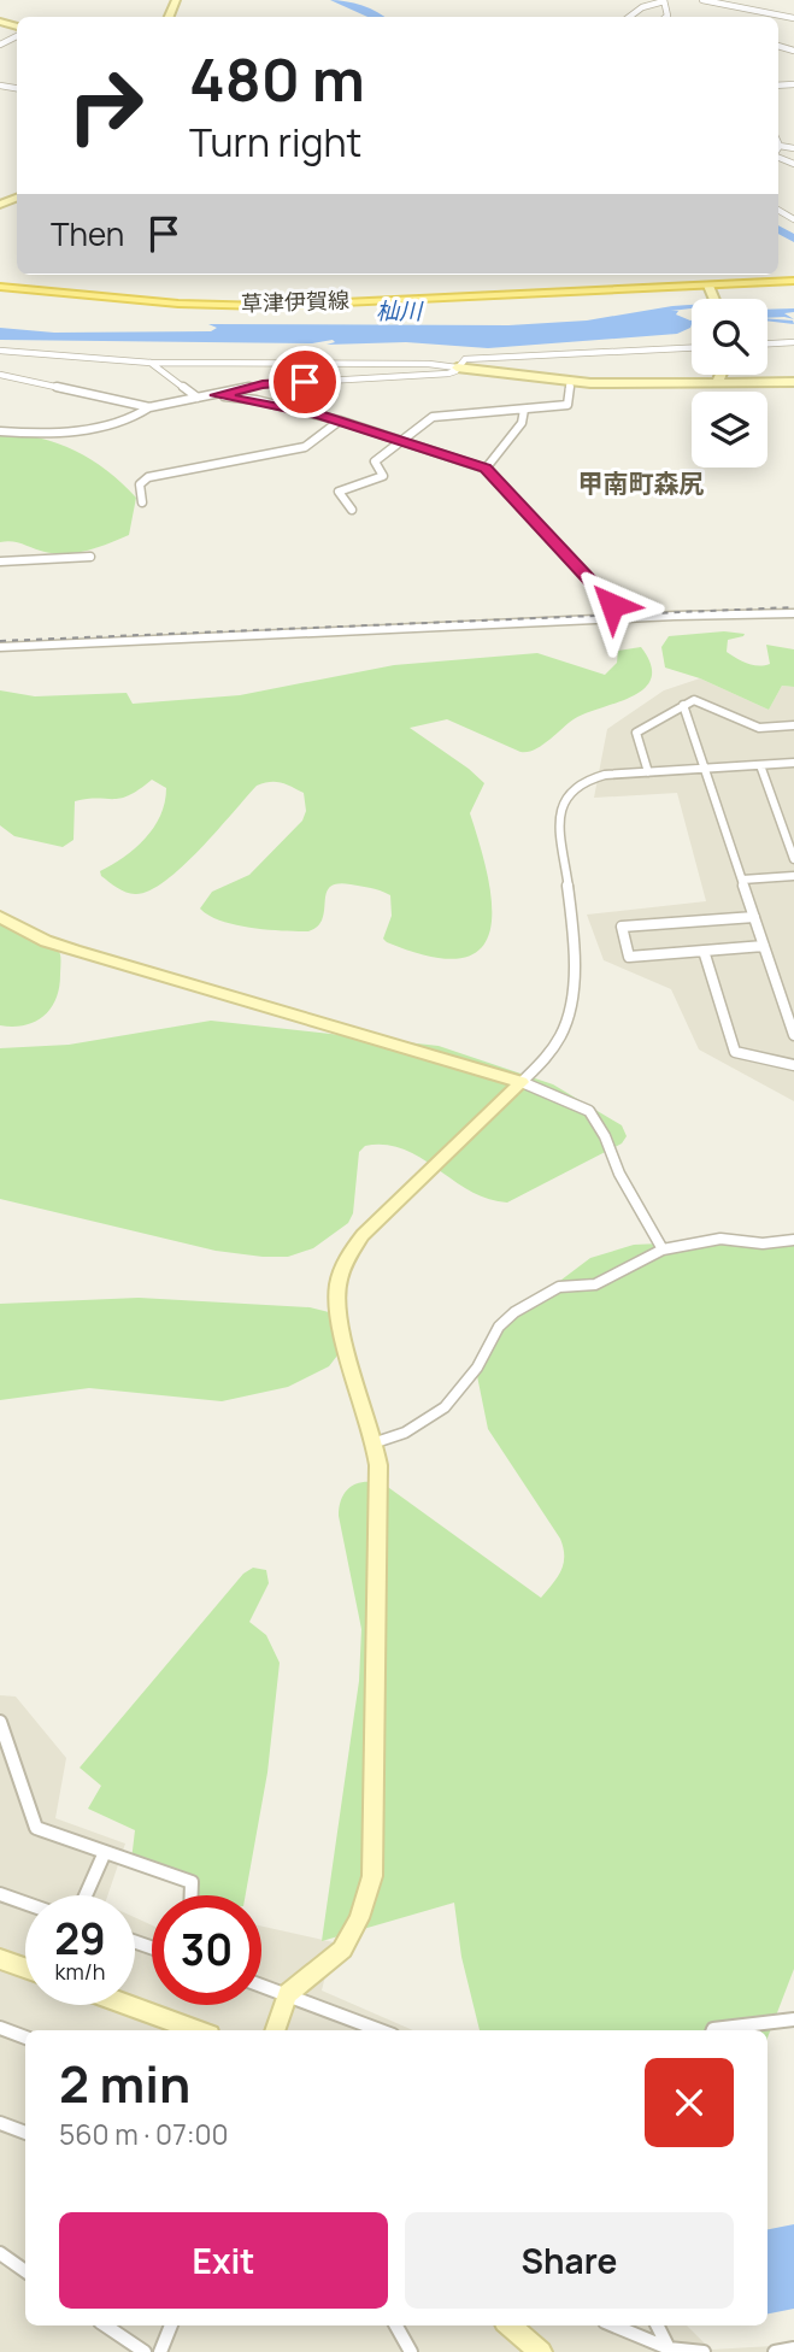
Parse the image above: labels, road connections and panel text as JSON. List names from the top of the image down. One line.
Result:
{"streets":{"main road":["草津伊賀線"]},"districts":["甲南町森尻"],"water":["杣川"],"page":{"turn":["480 m","Turn right"],"then":"Then","speed":"29 km/h","limit":"30","heading":["2 min","560 m · 07:00"],"buttons":["Exit","Share"]}}
